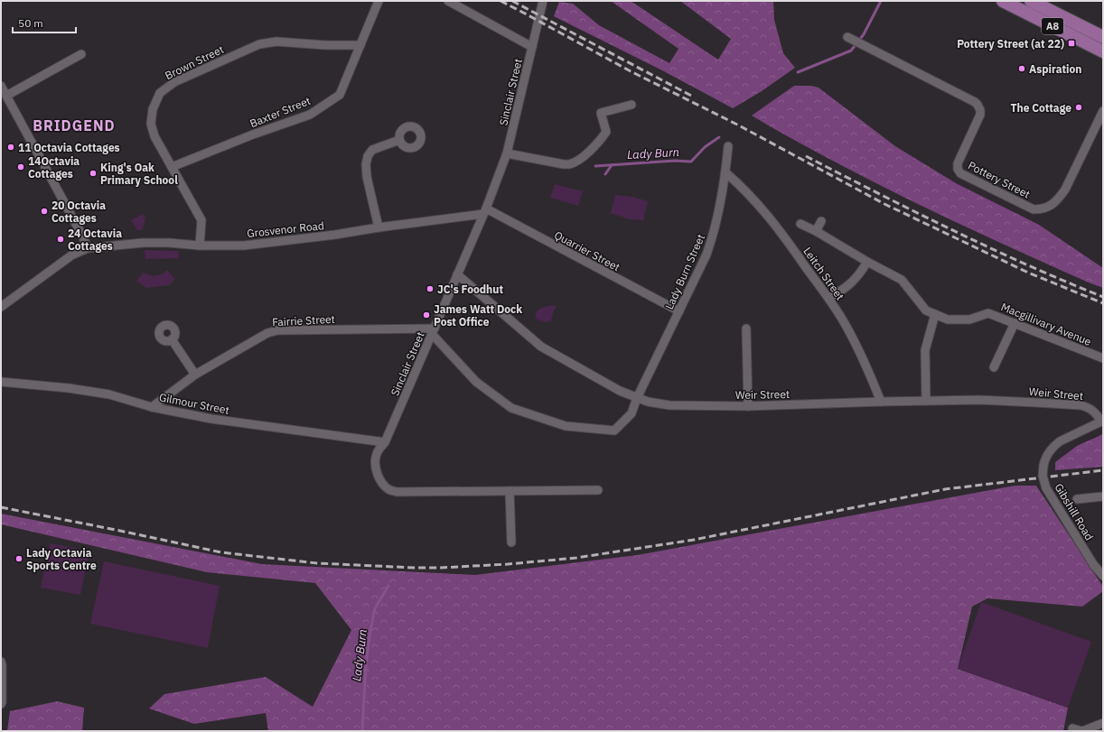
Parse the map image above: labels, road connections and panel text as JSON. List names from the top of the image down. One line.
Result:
{"streets":{"highway":["A8"],"street":["Brown Street","Sinclair Street","Baxter Street","Pottery Street","Grosvenor Road","Quarrier Street","Lady Burn Street","Leitch Street","Fairrie Street","Macgillivary Avenue","Weir Street","Gilmour Street","Gibshill Road"]},"crossings":[["Brown Street","Baxter Street"],["Brown Street","Grosvenor Road"],["Sinclair Street","Grosvenor Road"],["Sinclair Street","Quarrier Street"],["Sinclair Street","Lady Burn Street"],["Sinclair Street","Fairrie Street"],["Sinclair Street","Weir Street"],["Sinclair Street","Gilmour Street"],["Grosvenor Road","Quarrier Street"],["Quarrier Street","Lady Burn Street"],["Lady Burn Street","Leitch Street"],["Lady Burn Street","Fairrie Street"],["Lady Burn Street","Weir Street"],["Leitch Street","Weir Street"],["Fairrie Street","Gilmour Street"],["Weir Street","Gibshill Road"]],"districts":["BRIDGEND"],"water":["Lady Burn"],"places":{"transit":["Pottery Street (at 22)"],"other":["Aspiration","The Cottage","11 Octavia Cottages","14Octavia Cottages","King's Oak Primary School","20 Octavia Cottages","24 Octavia Cottages","JC's Foodhut","James Watt Dock Post Office","Lady Octavia Sports Centre"]},"scale_bar":"50 m"}
